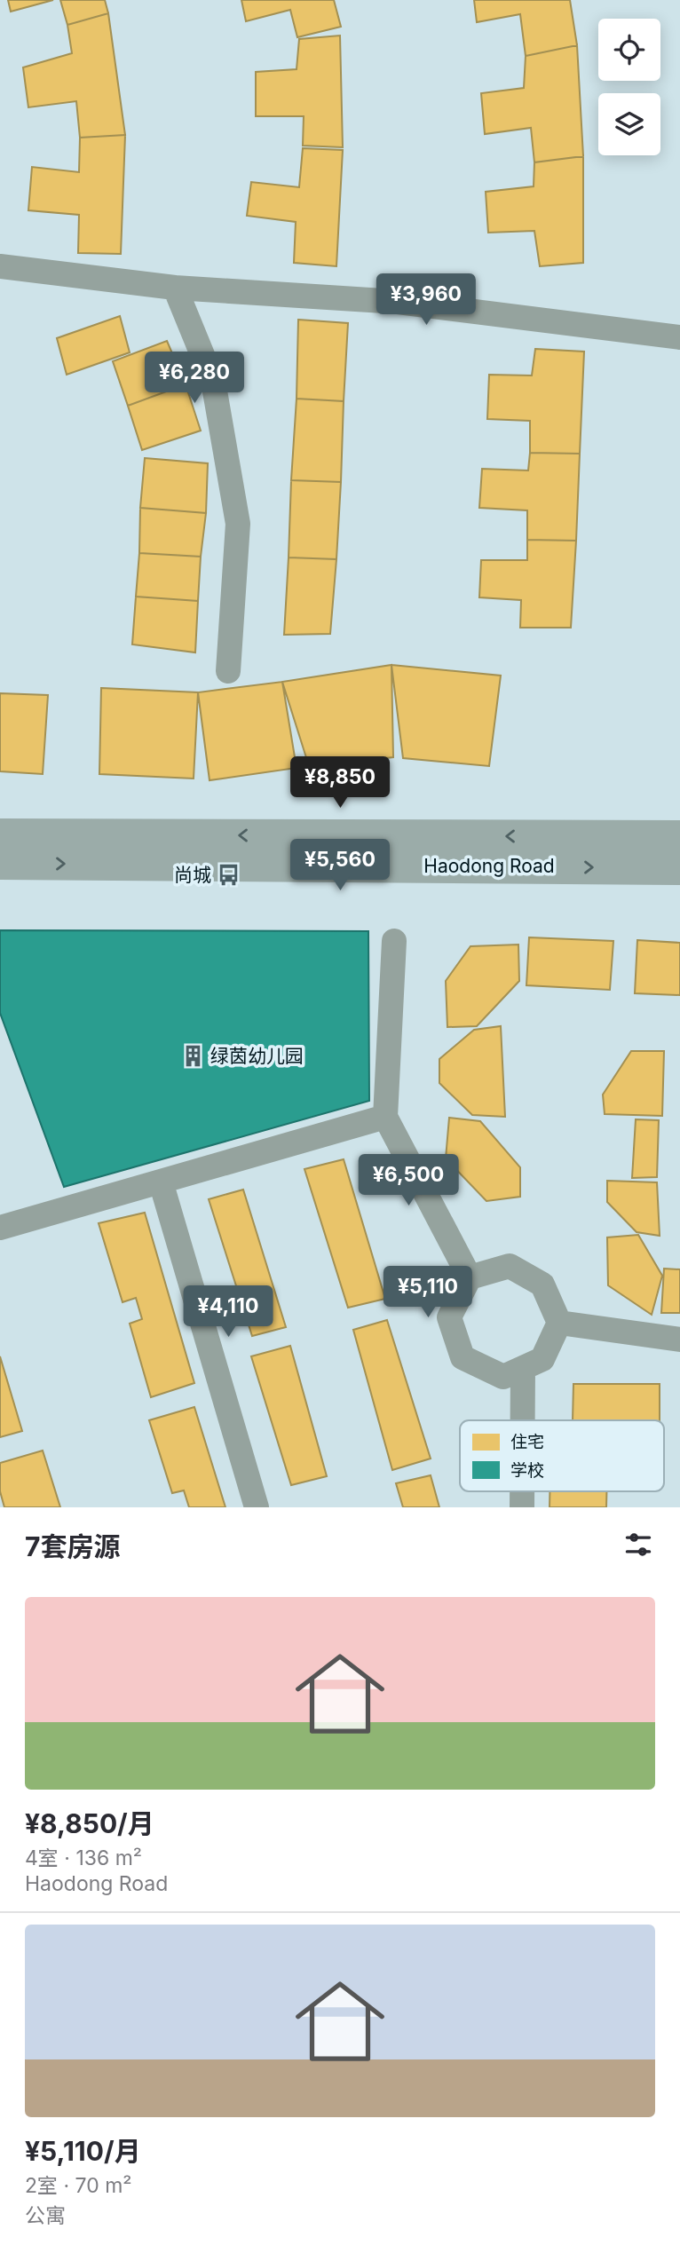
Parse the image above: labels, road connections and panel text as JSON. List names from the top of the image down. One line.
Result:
{"streets":{"main road":["Haodong Road"]},"places":{"bus stop":["尚城"],"building":["绿茵幼儿园"]},"legend":["住宅","学校"],"page":{"price":["¥3,960","¥6,280","¥8,850","¥5,560","¥6,500","¥5,110","¥4,110"],"heading":"7套房源","list":[{"name":"¥8,850/月","note":"4室 · 136 m² · Haodong Road"},{"name":"¥5,110/月","note":"2室 · 70 m² · 公寓"}]}}
